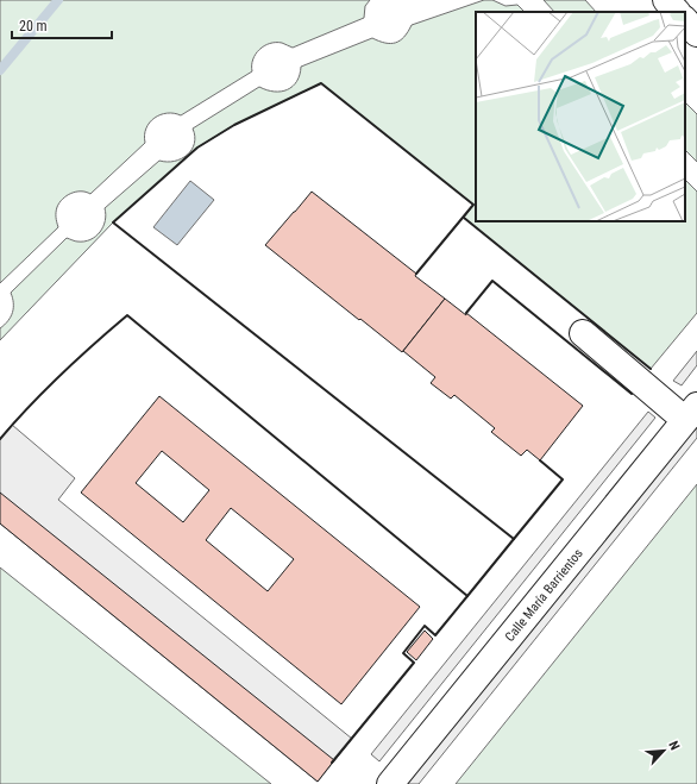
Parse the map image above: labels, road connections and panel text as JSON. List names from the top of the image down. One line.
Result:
{"streets":{"street":["Calle María Barrientos"]},"scale_bar":"20 m","north":"top right"}
